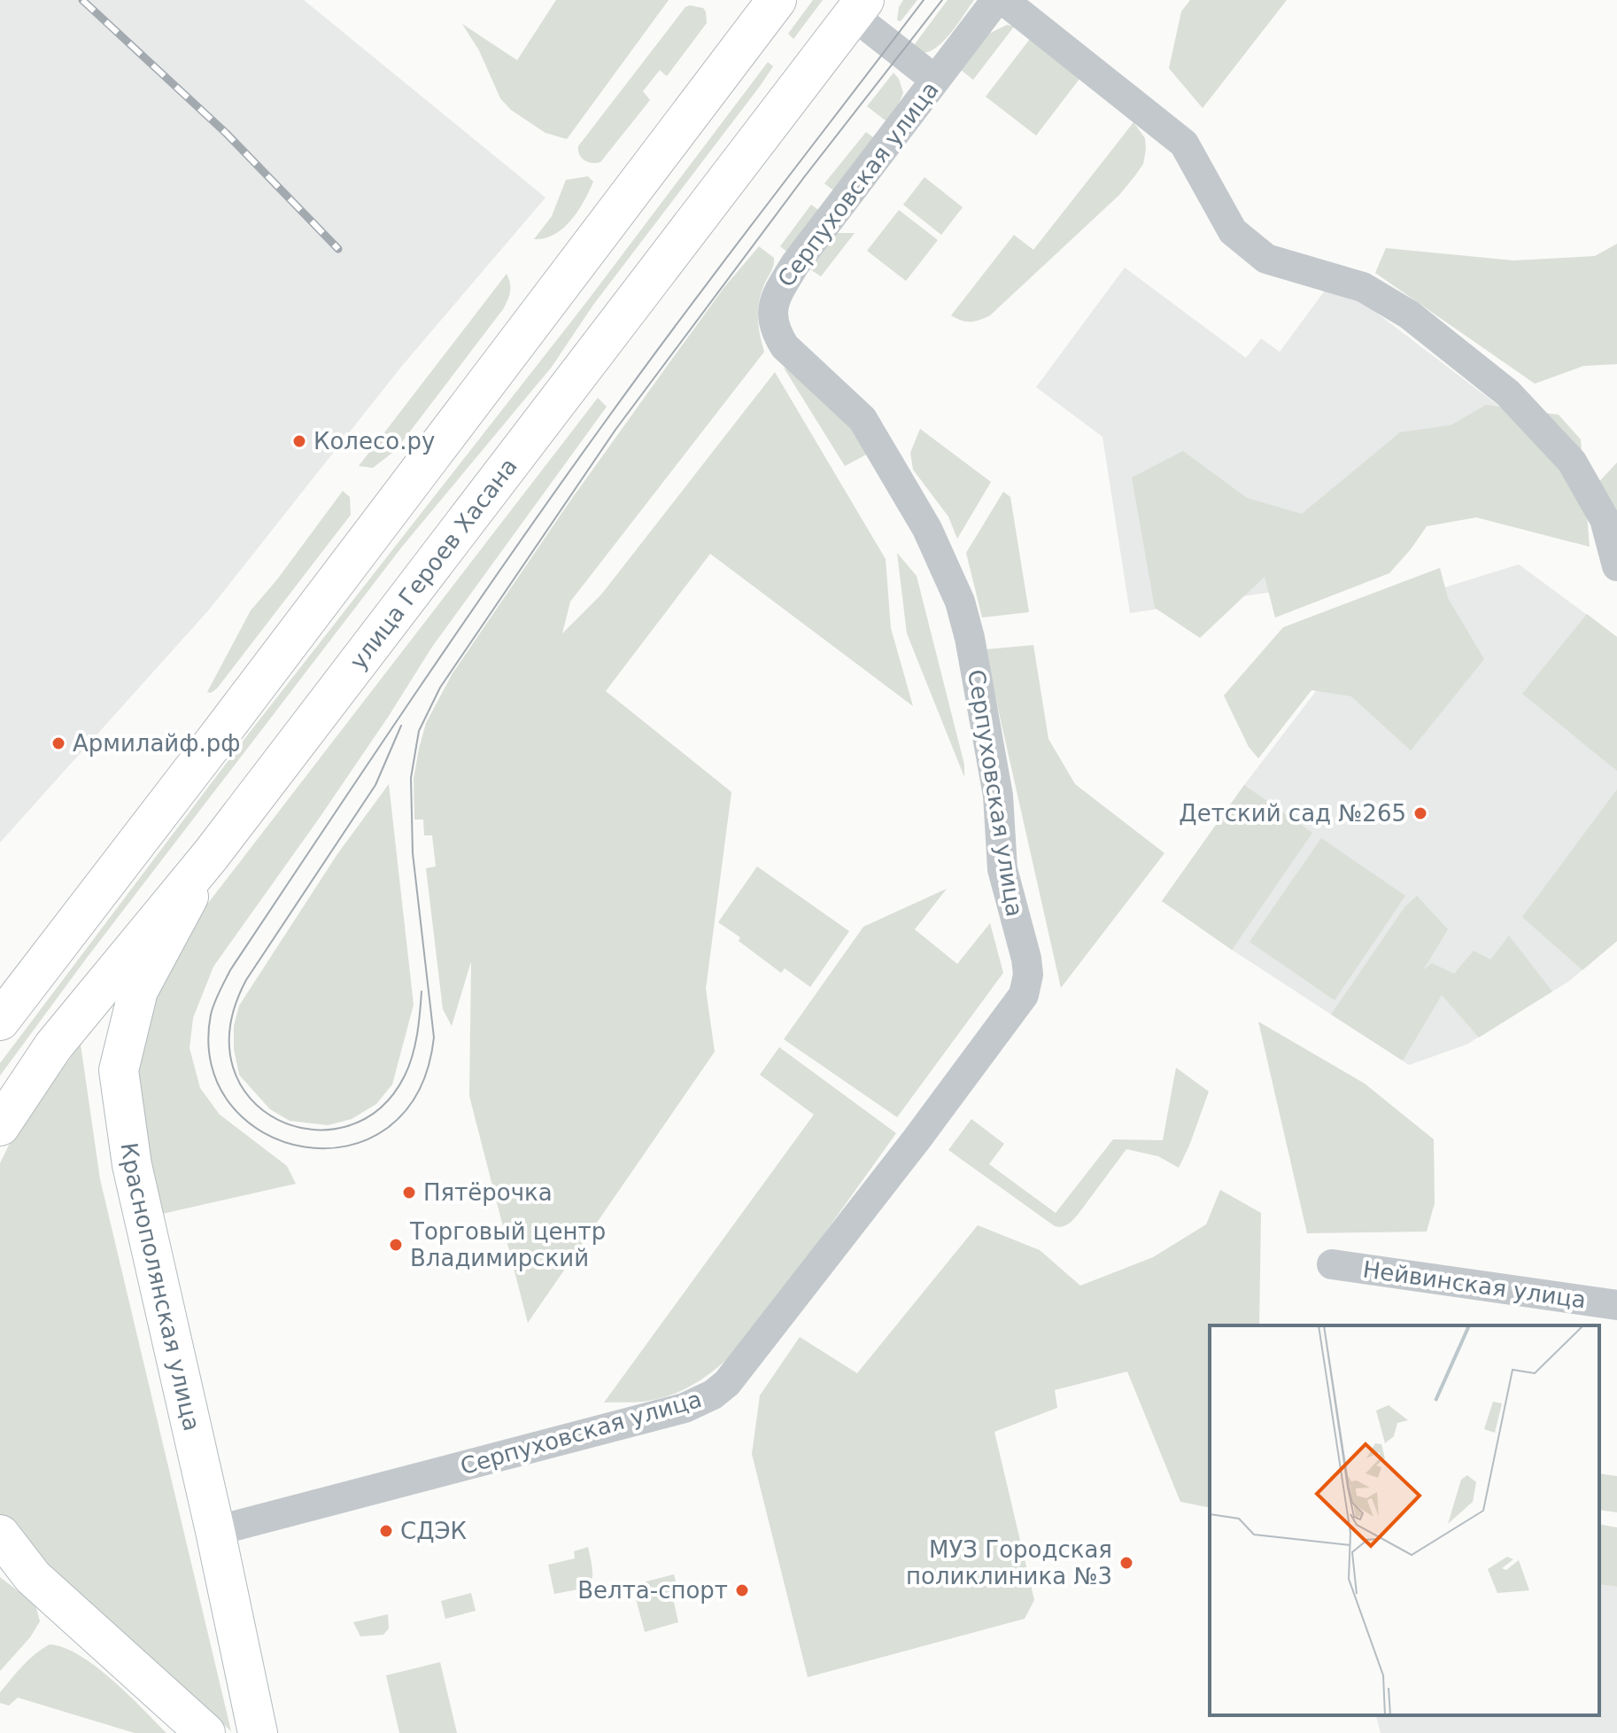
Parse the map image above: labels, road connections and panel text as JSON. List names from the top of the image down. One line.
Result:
{"streets":{"main road":["улица Героев Хасана","Краснополянская улица"],"street":["Серпуховская улица","Нейвинская улица"]},"crossings":[["Серпуховская улица","Краснополянская улица"],["улица Героев Хасана","Краснополянская улица"]],"places":["Колесо.ру","Армилайф.рф","Детский сад №265","Пятёрочка","Торговый центр Владимирский","СДЭК","МУЗ Городская поликлиника №3","Велта-спорт"]}
